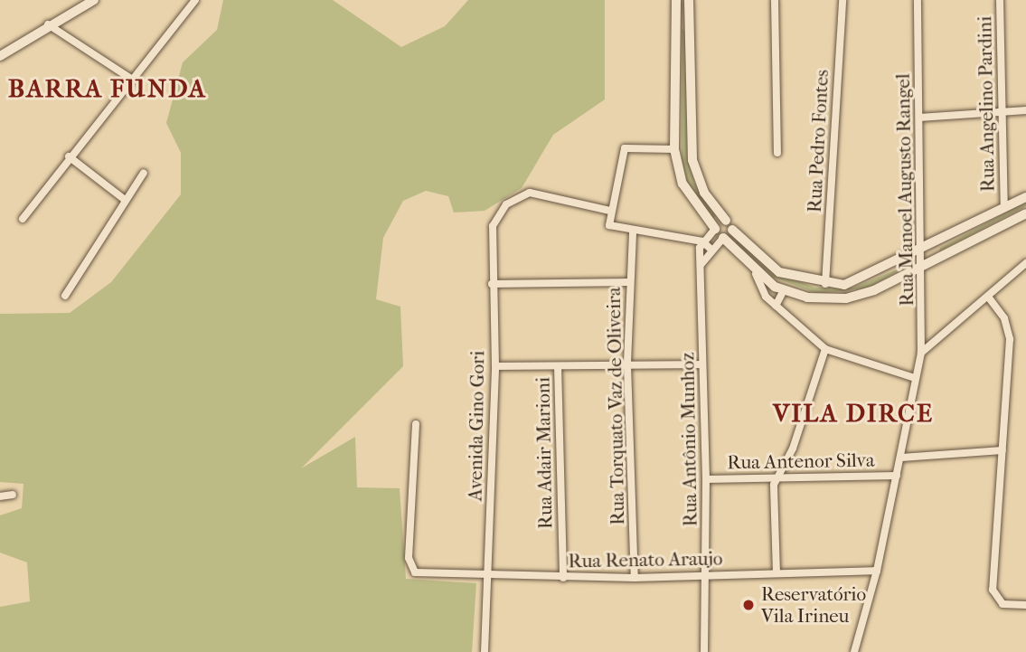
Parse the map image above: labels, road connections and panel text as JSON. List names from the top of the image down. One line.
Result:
{"streets":{"street":["Rua Angelino Pardini","Rua Pedro Fontes","Rua Manoel Augusto Rangel","Rua Torquato Vaz de Oliveira","Avenida Gino Gori","Rua Antônio Munhoz","Rua Adair Marioni","Rua Antenor Silva","Rua Renato Araujo"]},"crossings":[["Rua Manoel Augusto Rangel","Rua Antenor Silva"],["Rua Manoel Augusto Rangel","Rua Renato Araujo"],["Rua Torquato Vaz de Oliveira","Rua Renato Araujo"],["Avenida Gino Gori","Rua Renato Araujo"],["Rua Antônio Munhoz","Rua Antenor Silva"],["Rua Antônio Munhoz","Rua Renato Araujo"],["Rua Adair Marioni","Rua Renato Araujo"]],"districts":["BARRA FUNDA","VILA DIRCE"],"places":["Reservatório Vila Irineu"]}
